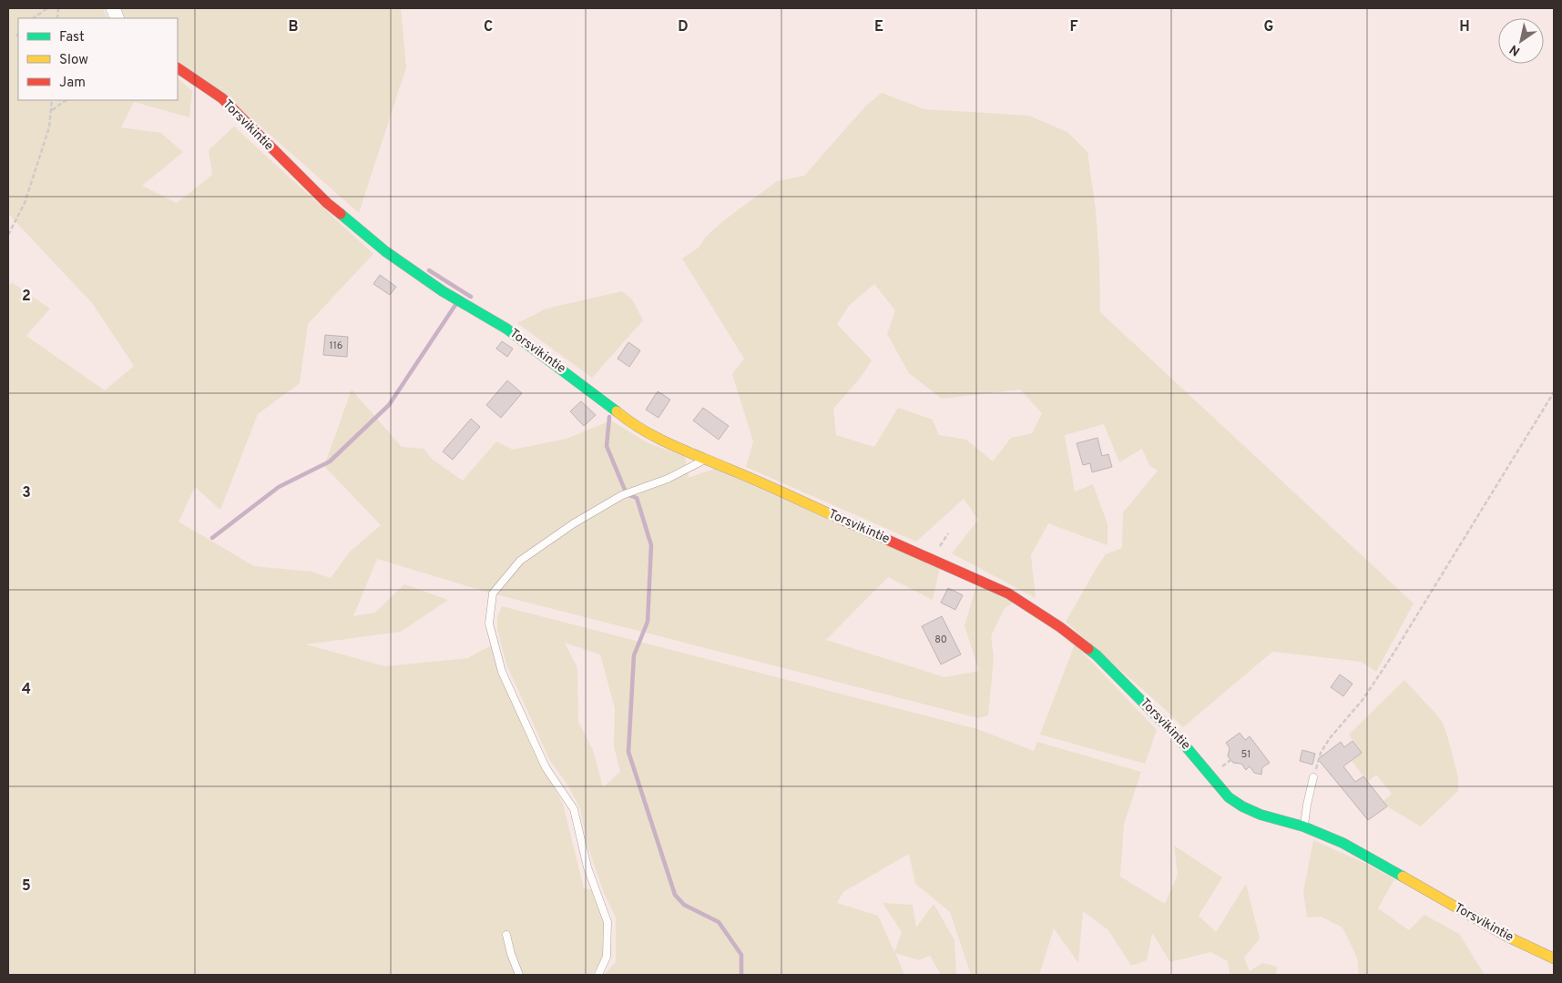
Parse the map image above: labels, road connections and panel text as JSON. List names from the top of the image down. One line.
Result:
{"streets":{"street":["Torsvikintie"]},"house_numbers":["116","80","51"],"legend":["Fast","Slow","Jam"],"north":"bottom left","grid":{"columns":["B","C","D","E","F","G","H"],"rows":["2","3","4","5"]}}
